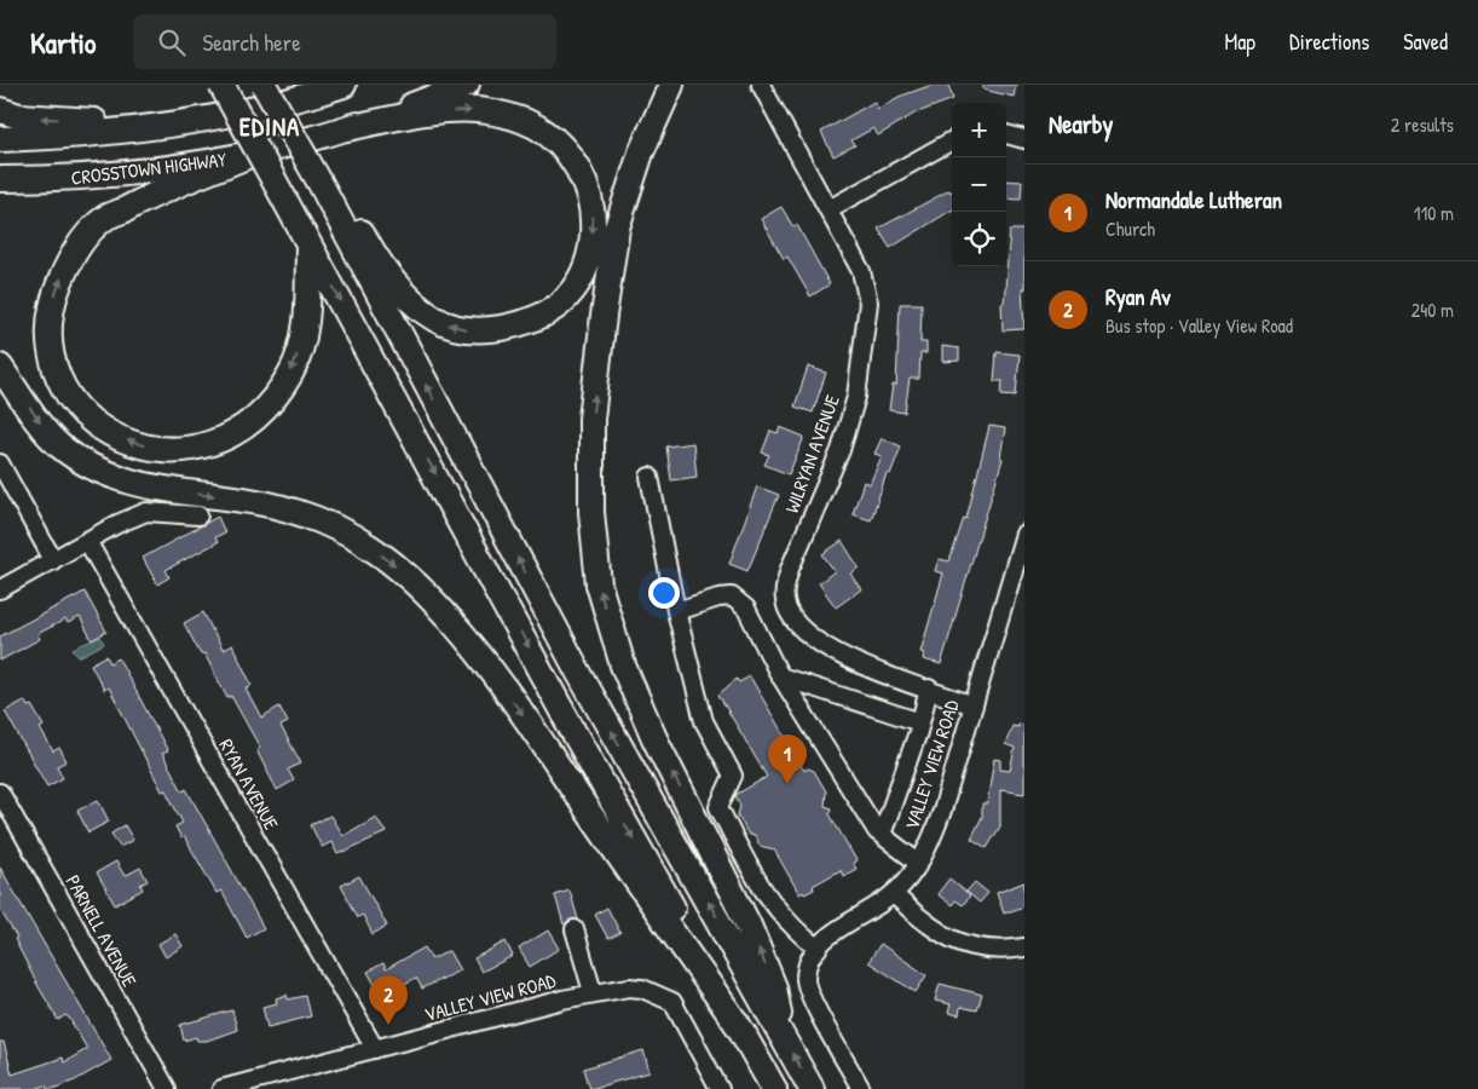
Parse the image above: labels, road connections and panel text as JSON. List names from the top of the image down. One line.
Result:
{"streets":{"highway":["CROSSTOWN HIGHWAY"],"street":["WILRYAN AVENUE","VALLEY VIEW ROAD","RYAN AVENUE","PARNELL AVENUE"]},"crossings":[["WILRYAN AVENUE","VALLEY VIEW ROAD"],["VALLEY VIEW ROAD","RYAN AVENUE"]],"districts":["EDINA"],"page":{"header":"Kartio","search":"Search here","nav":["Map","Directions","Saved"],"heading":["Nearby","2 results"],"map_buttons":["+","−"],"list":[{"mark":"1","name":"Normandale Lutheran","note":"Church","value":"110 m"},{"mark":"2","name":"Ryan Av","note":"Bus stop · Valley View Road","value":"240 m"}],"pins":["1","2"]}}
